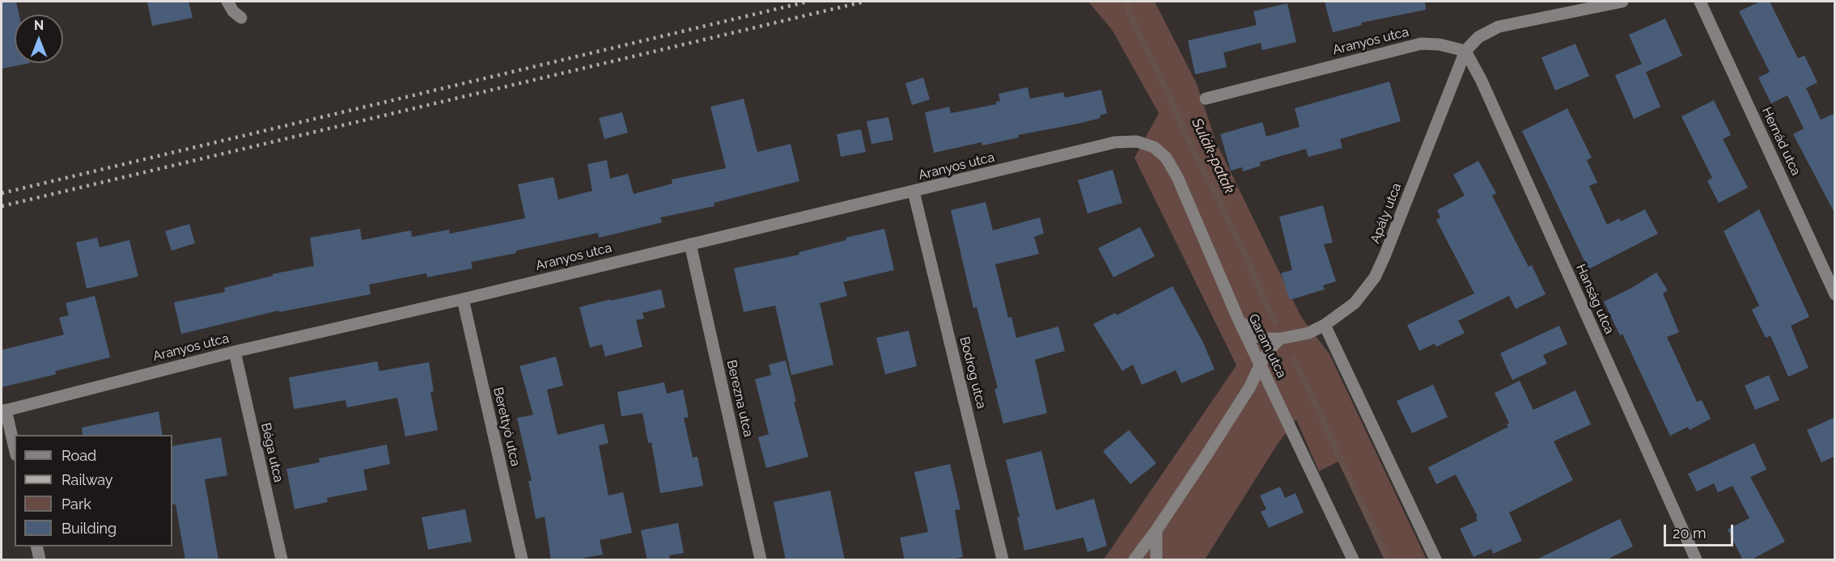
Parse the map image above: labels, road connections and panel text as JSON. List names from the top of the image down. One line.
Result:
{"streets":{"street":["Aranyos utca","Hernád utca","Apály utca","Hanság utca","Garam utca","Bodrog utca","Berezna utca","Berettyó utca","Béga utca"]},"crossings":[["Aranyos utca","Apály utca"],["Aranyos utca","Hanság utca"],["Aranyos utca","Garam utca"],["Aranyos utca","Bodrog utca"],["Aranyos utca","Berezna utca"],["Aranyos utca","Berettyó utca"],["Aranyos utca","Béga utca"],["Apály utca","Hanság utca"],["Apály utca","Garam utca"]],"water":["Sulák-patak"],"legend":["Road","Railway","Park","Building"],"scale_bar":"20 m","north":"top"}
